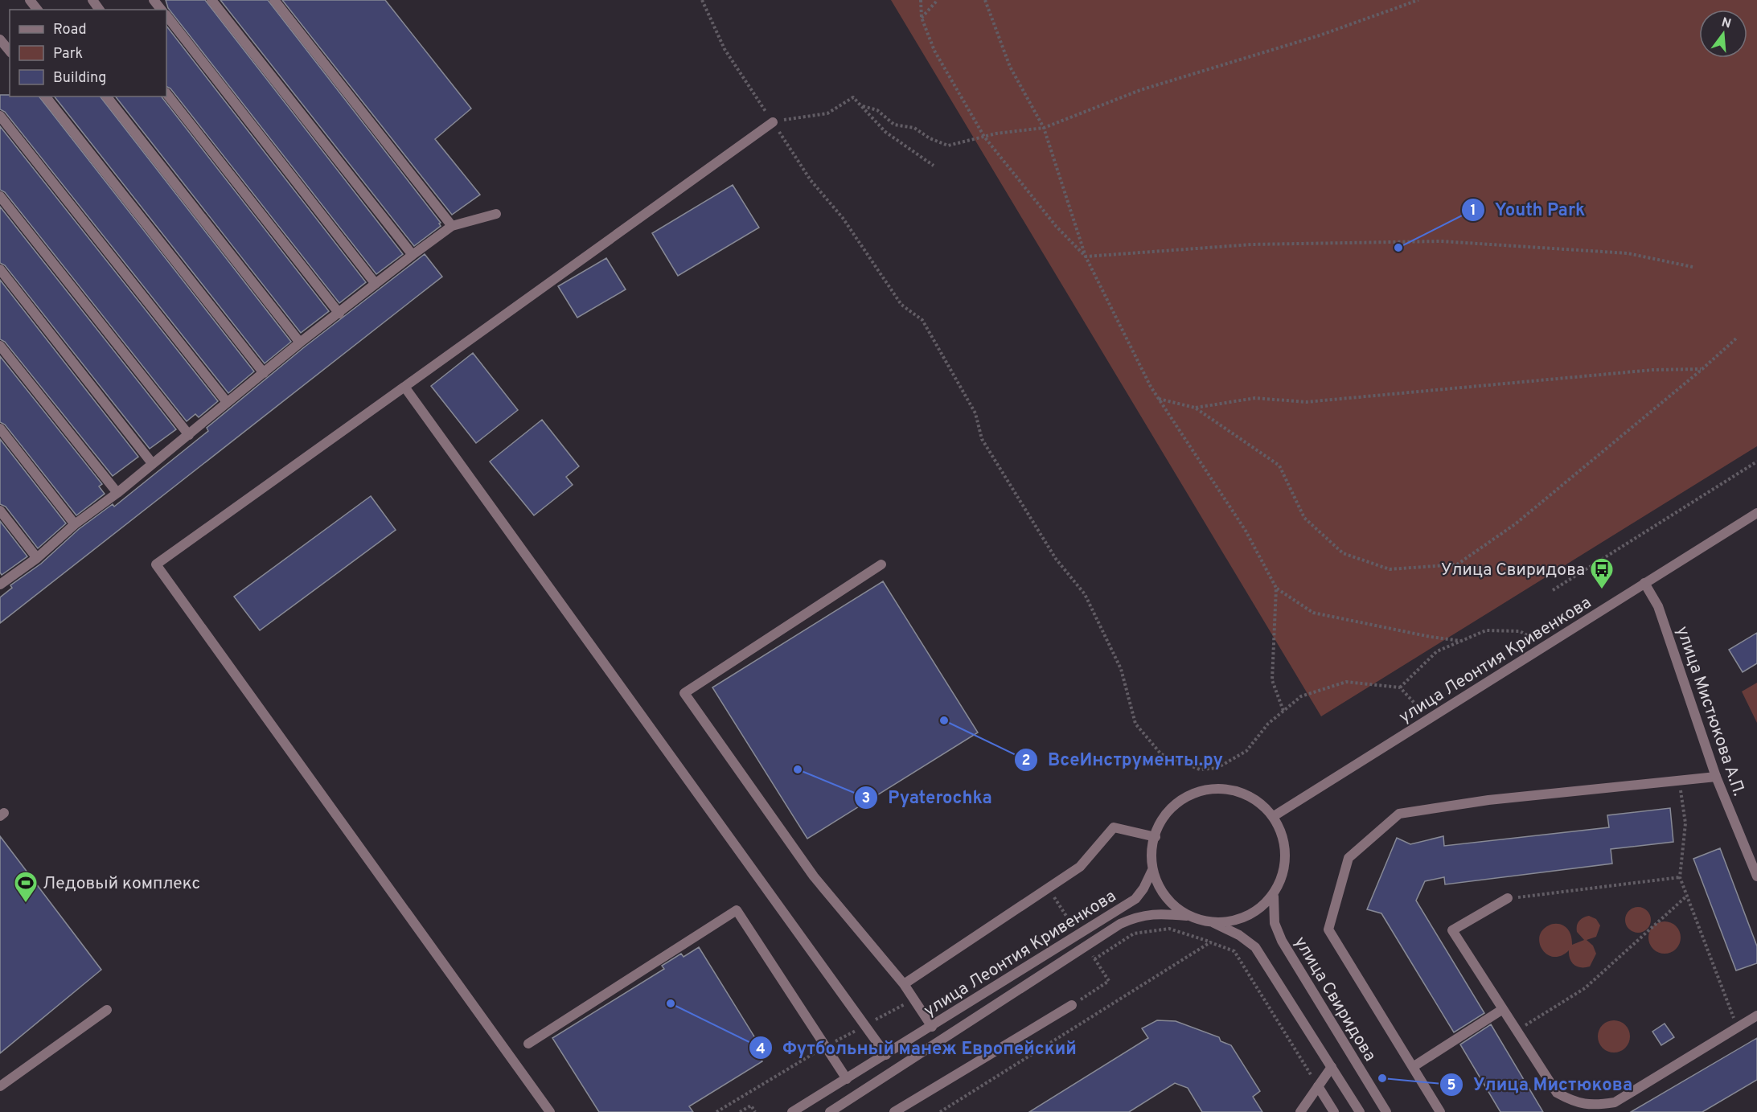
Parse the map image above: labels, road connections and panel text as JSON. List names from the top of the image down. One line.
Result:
{"streets":{"street":["улица Леонтия Кривенкова","улица Мистюкова А.П.","улица Свиридова"]},"crossings":[["улица Леонтия Кривенкова","улица Мистюкова А.П."],["улица Леонтия Кривенкова","улица Свиридова"]],"places":{"other":["Youth Park","ВсеИнструменты.ру","Pyaterochka","Футбольный манеж Европейский","Улица Мистюкова"],"bus stop":["Улица Свиридова"],"sports":["Ледовый комплекс"]},"legend":["Road","Park","Building"],"north":"top"}
